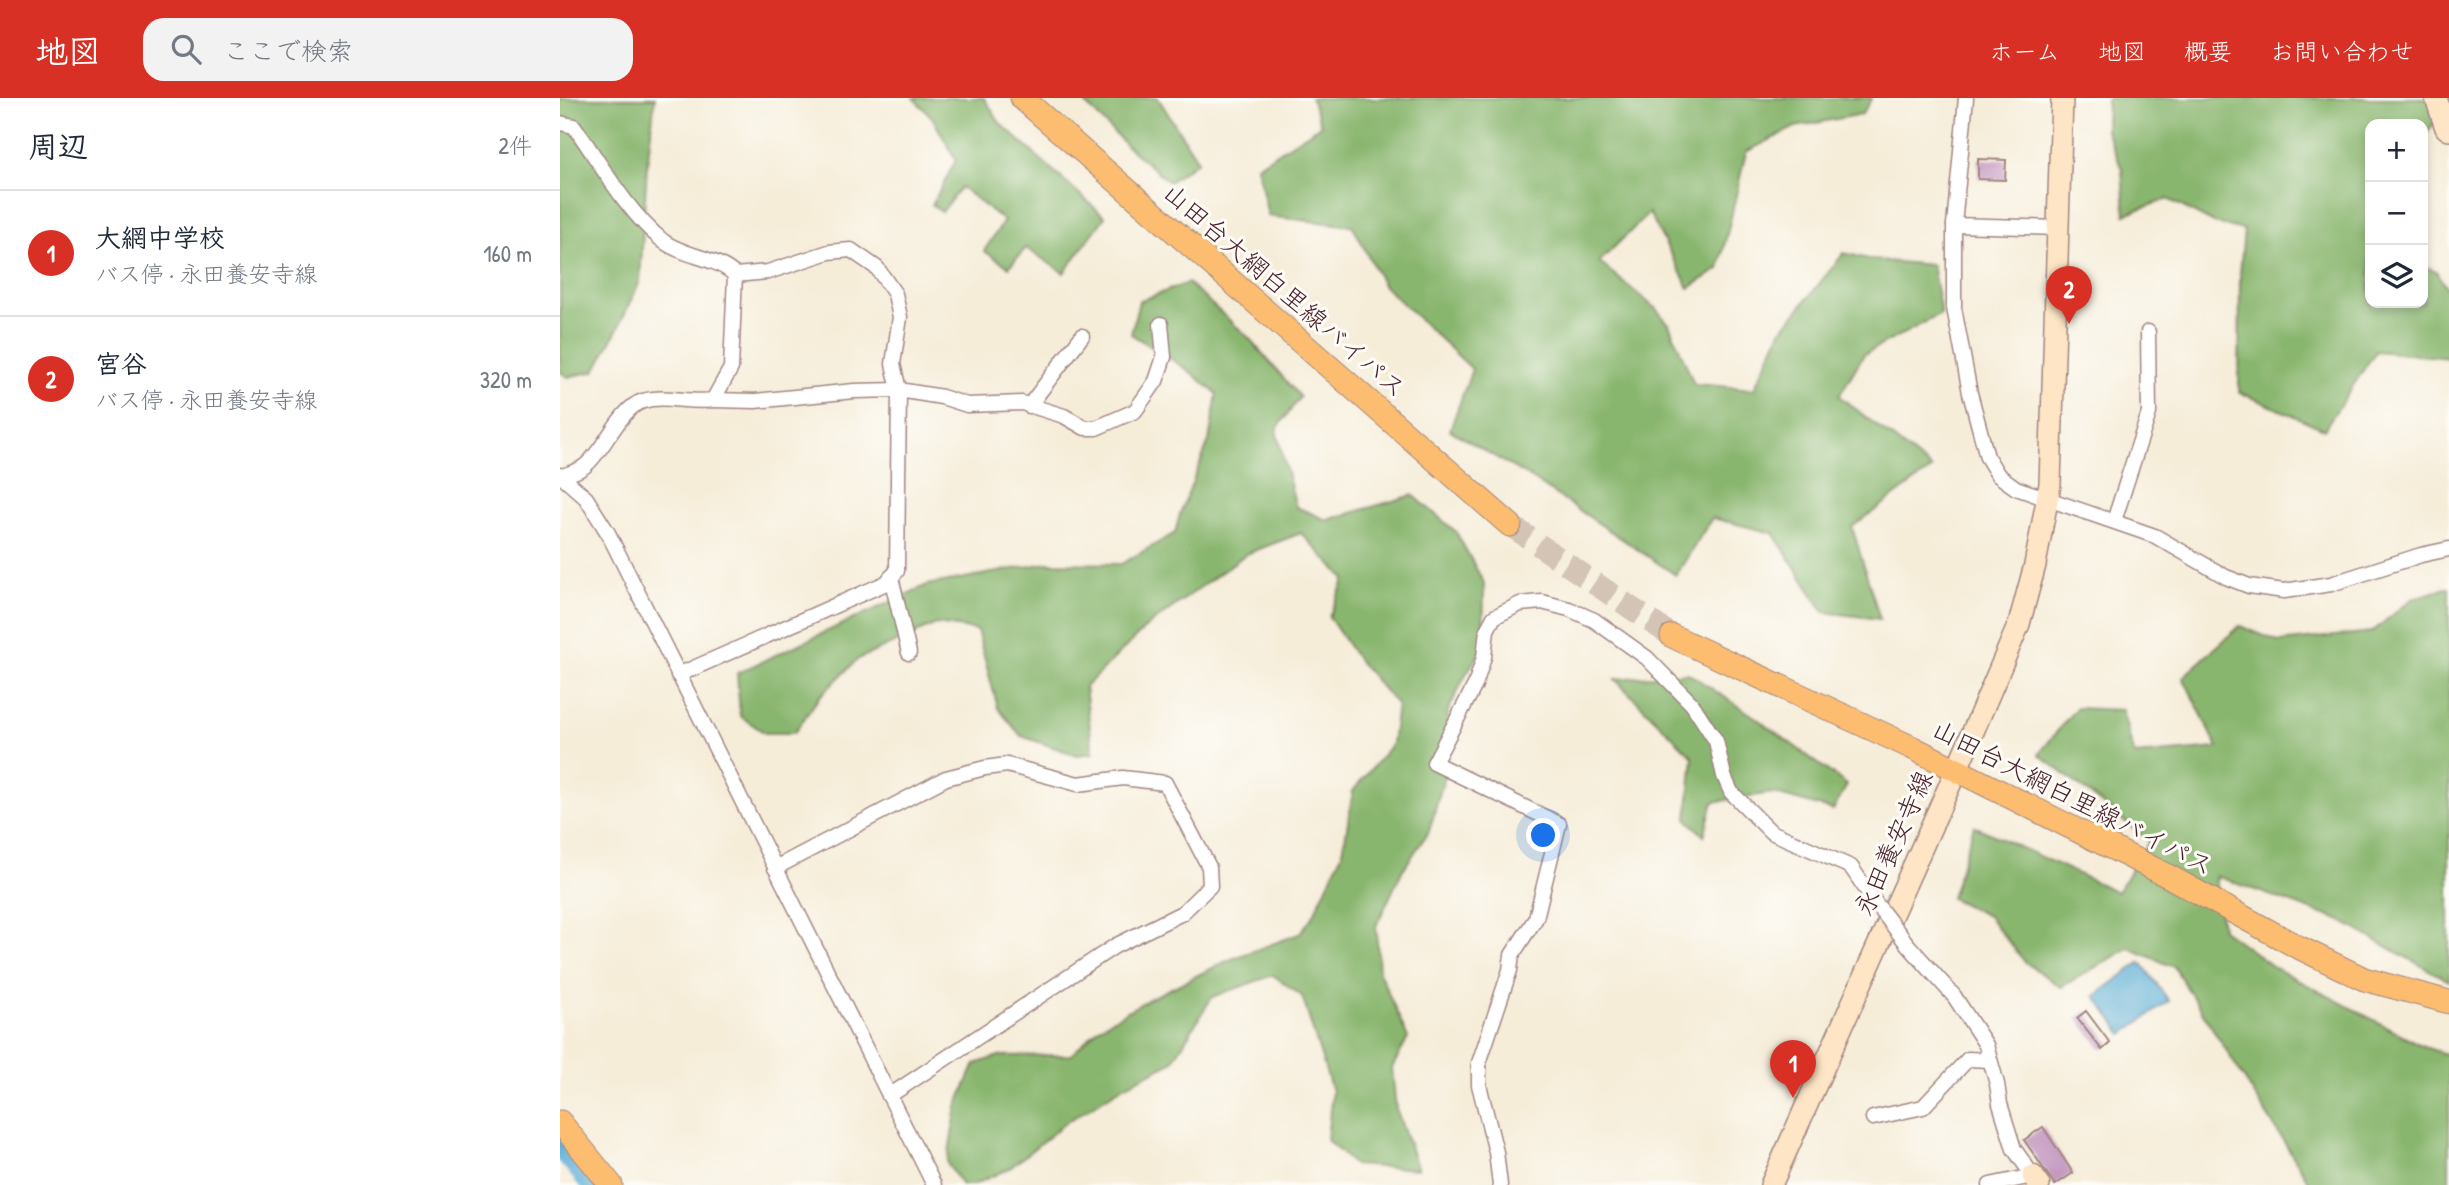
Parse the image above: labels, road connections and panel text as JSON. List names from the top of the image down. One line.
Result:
{"streets":{"main road":["山田台大網白里線バイパス"],"street":["永田養安寺線"]},"crossings":[["山田台大網白里線バイパス","永田養安寺線"]],"page":{"header":"地図","search":"ここで検索","nav":["ホーム","地図","概要","お問い合わせ"],"heading":["周辺","2件"],"map_buttons":["+","−"],"list":[{"mark":"1","name":"大網中学校","note":"バス停 · 永田養安寺線","value":"160 m"},{"mark":"2","name":"宮谷","note":"バス停 · 永田養安寺線","value":"320 m"}],"pins":["2","1"]}}
